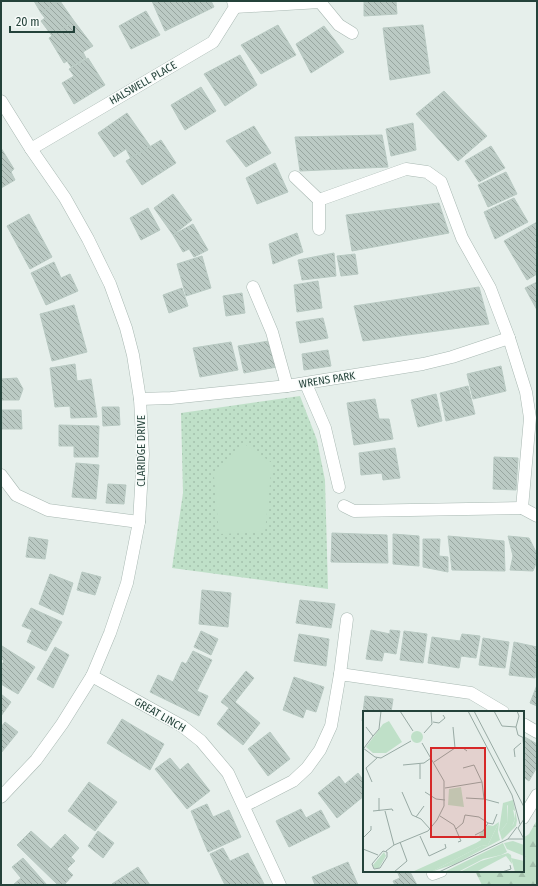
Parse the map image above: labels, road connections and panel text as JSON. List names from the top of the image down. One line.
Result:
{"streets":{"street":["HALSWELL PLACE","WRENS PARK","CLARIDGE DRIVE","GREAT LINCH"]},"crossings":[["HALSWELL PLACE","CLARIDGE DRIVE"],["WRENS PARK","CLARIDGE DRIVE"],["CLARIDGE DRIVE","GREAT LINCH"]],"scale_bar":"20 m"}
